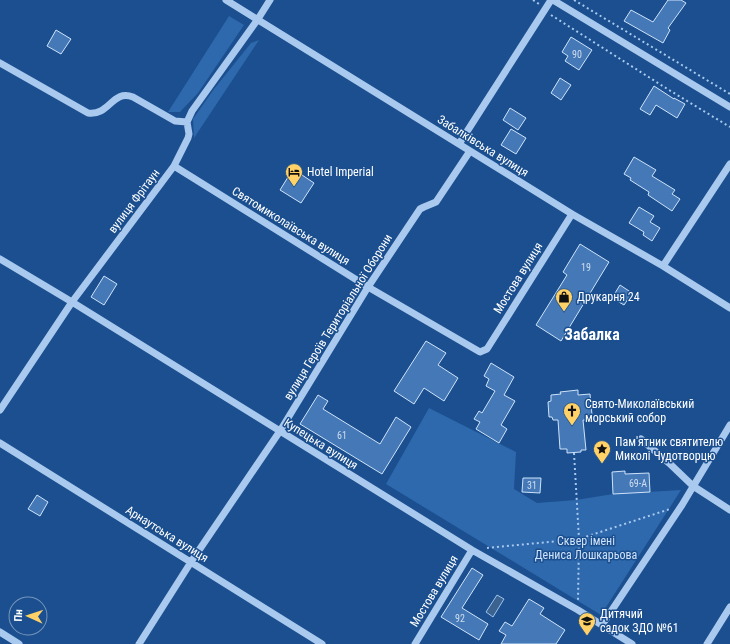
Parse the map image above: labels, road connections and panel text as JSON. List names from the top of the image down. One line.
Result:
{"streets":{"street":["Забалківська вулиця","вулиця Фрітаун","Святомиколаївська вулиця","Мостова вулиця","вулиця Героїв Територіальної Оборони","Купецька вулиця","Арнаутська вулиця"]},"crossings":[["Забалківська вулиця","вулиця Фрітаун"],["Забалківська вулиця","Мостова вулиця"],["Забалківська вулиця","вулиця Героїв Територіальної Оборони"],["вулиця Фрітаун","Святомиколаївська вулиця"],["вулиця Фрітаун","Купецька вулиця"],["Святомиколаївська вулиця","Мостова вулиця"],["Святомиколаївська вулиця","вулиця Героїв Територіальної Оборони"],["Мостова вулиця","Купецька вулиця"],["вулиця Героїв Територіальної Оборони","Купецька вулиця"],["вулиця Героїв Територіальної Оборони","Арнаутська вулиця"]],"districts":["Забалка"],"parks":["Сквер імені Дениса Лошкарьова"],"places":{"hotel":["Hotel Imperial"],"shop":["Друкарня 24"],"church":["Свято-Миколаївський морський собор"],"place":["Пам'ятник святителю Миколі Чудотворцю"],"school or university":["Дитячий садок ЗДО №61"]},"house_numbers":["90","19","61","69-А","31","92"],"north":"left"}
